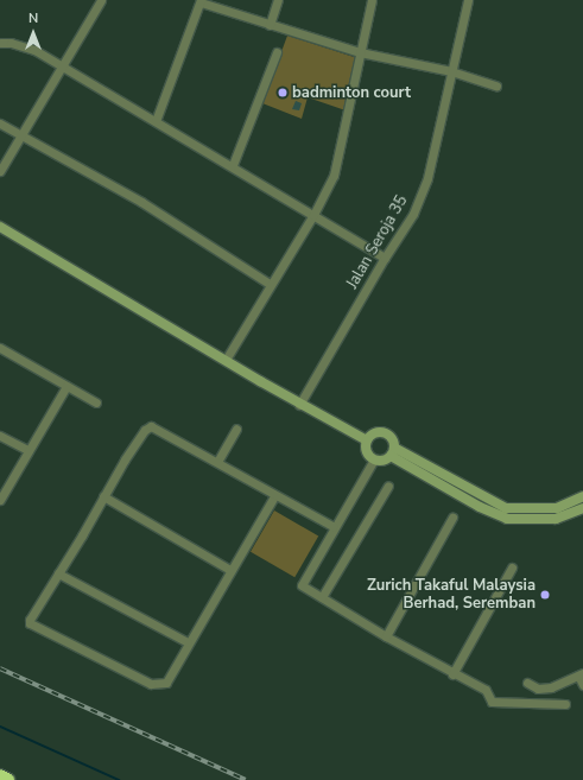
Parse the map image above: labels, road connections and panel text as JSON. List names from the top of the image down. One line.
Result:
{"streets":{"street":["Jalan Seroja 35"]},"places":["badminton court","Zurich Takaful Malaysia Berhad, Seremban"],"north":"top"}
